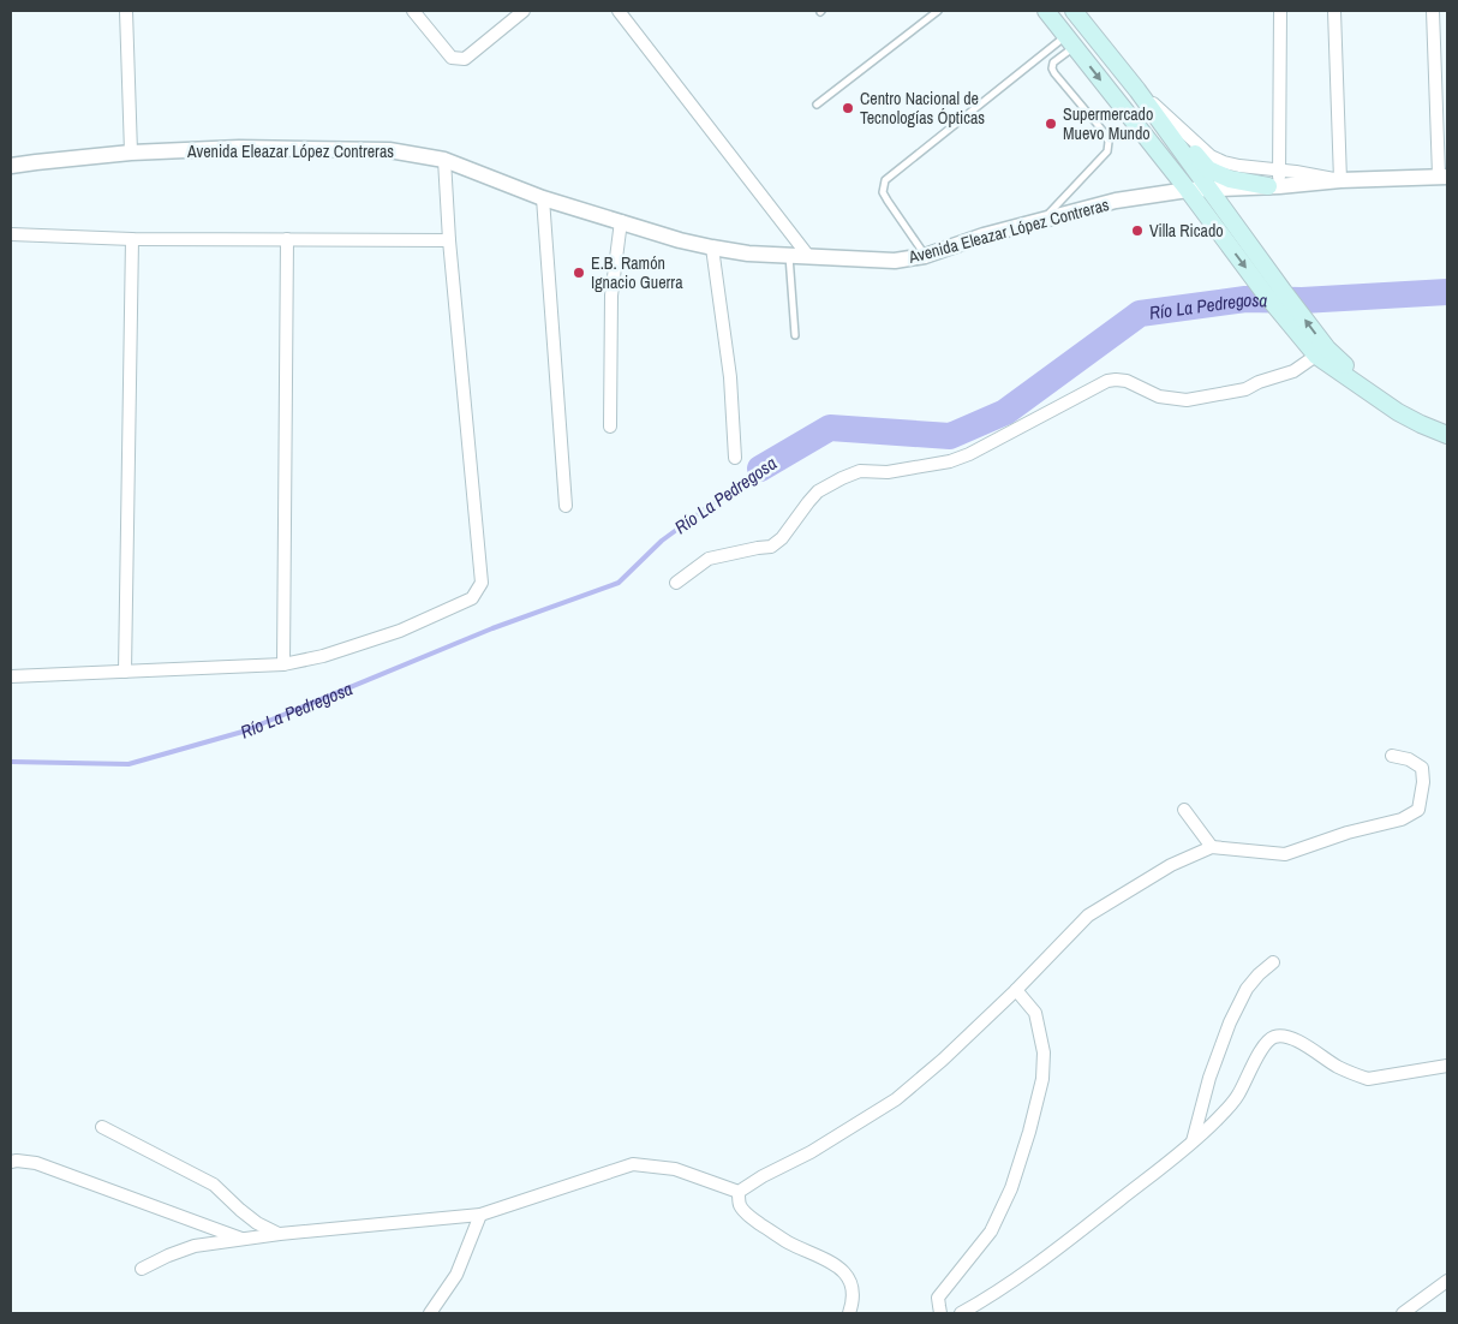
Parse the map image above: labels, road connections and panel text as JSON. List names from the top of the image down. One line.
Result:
{"streets":{"street":["Avenida Eleazar López Contreras"]},"water":["Río La Pedregosa"],"places":["Centro Nacional de Tecnologías Ópticas","Supermercado Muevo Mundo","Villa Ricado","E.B. Ramón Ignacio Guerra"]}
